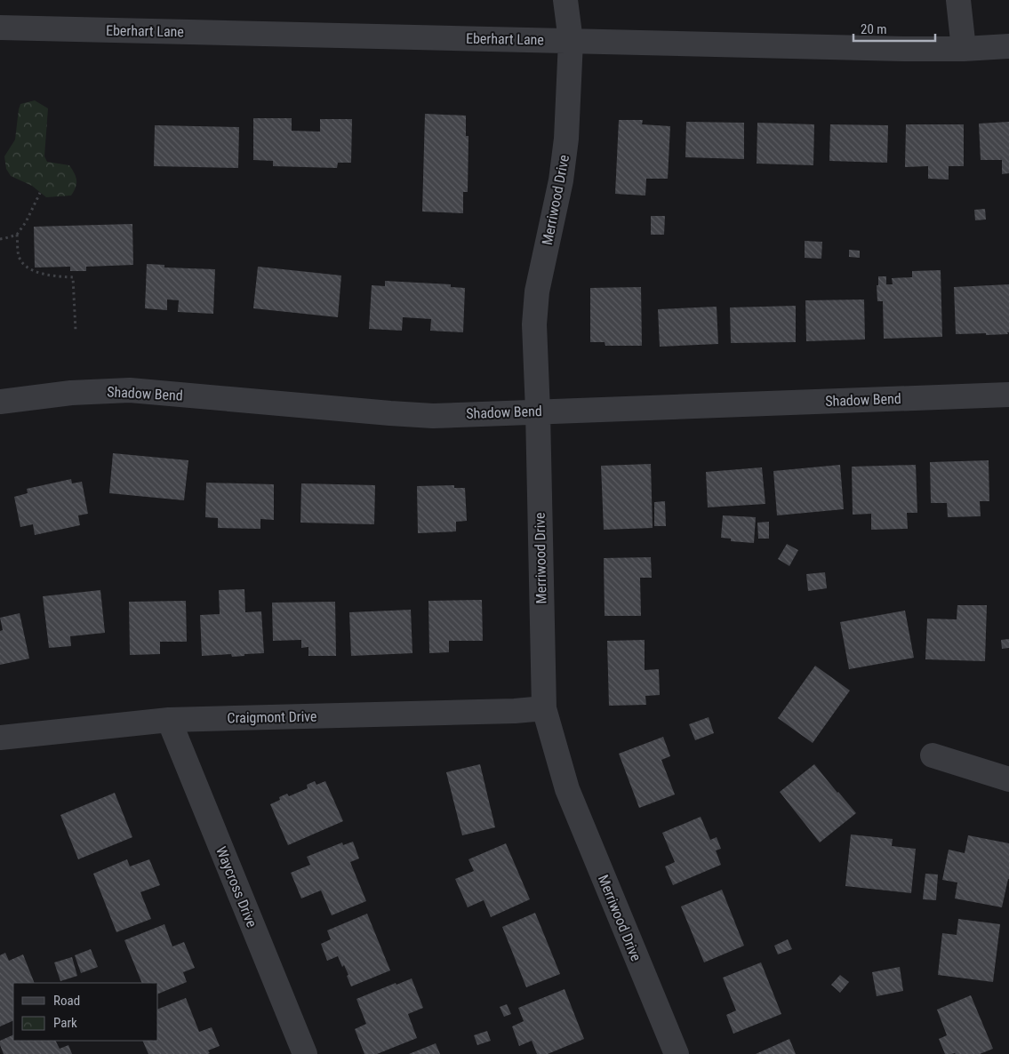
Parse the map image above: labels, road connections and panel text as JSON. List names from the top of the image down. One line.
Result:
{"streets":{"street":["Eberhart Lane","Merriwood Drive","Shadow Bend","Craigmont Drive","Waycross Drive"]},"crossings":[["Eberhart Lane","Merriwood Drive"],["Merriwood Drive","Shadow Bend"],["Merriwood Drive","Craigmont Drive"],["Craigmont Drive","Waycross Drive"]],"legend":["Road","Park"],"scale_bar":"20 m"}
